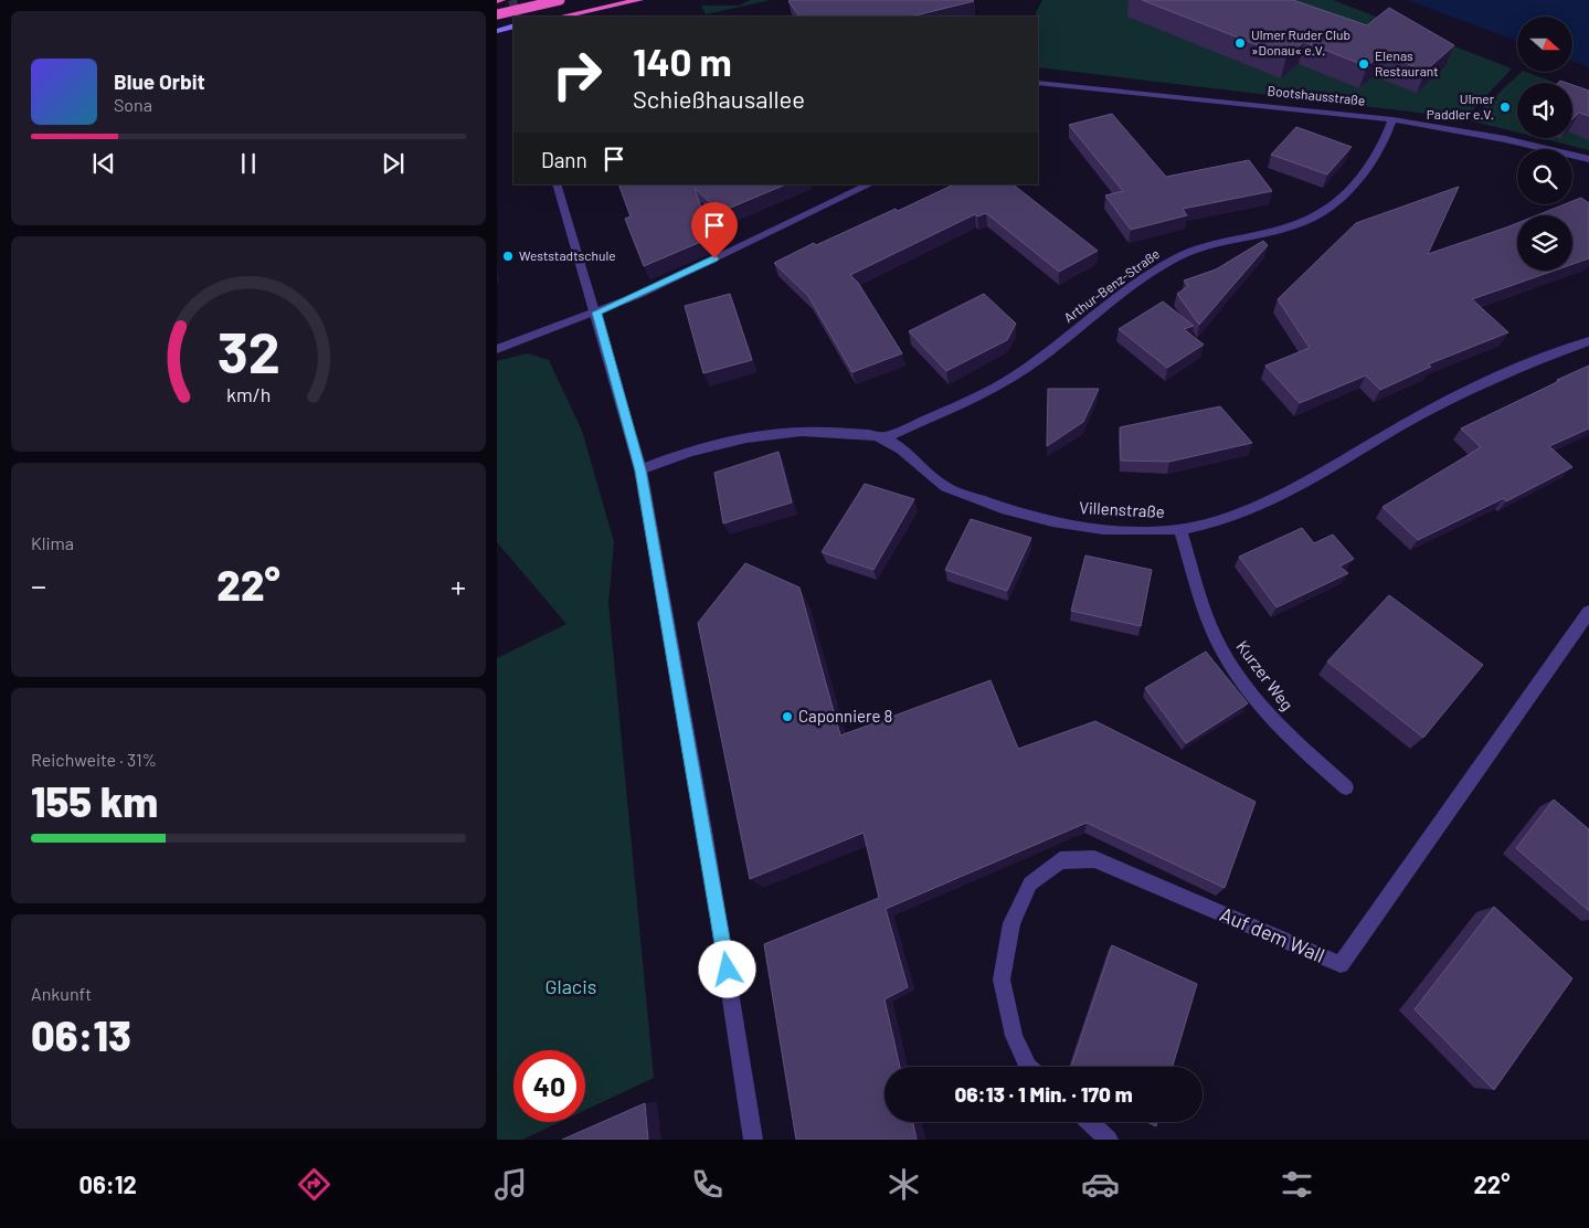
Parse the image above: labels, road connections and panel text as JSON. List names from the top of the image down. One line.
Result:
{"streets":{"street":["Bootshausstraße","Arthur-Benz-Straße","Villenstraße","Kurzer Weg","Auf dem Wall"]},"crossings":[["Bootshausstraße","Arthur-Benz-Straße"],["Arthur-Benz-Straße","Villenstraße"],["Villenstraße","Kurzer Weg"]],"parks":["Glacis"],"places":["Ulmer Ruder Club »Donau« e.V.","Elenas Restaurant","Ulmer Paddler e.V.","Weststadtschule","Caponniere 8"],"north":"right","page":{"turn":["140 m","Schießhausallee"],"song":["Blue Orbit","Sona"],"then":"Dann","tile":["Klima",["Reichweite · 31%","155 km"],["Ankunft","06:13"]],"heat":["−","22°","+"],"limit":"40","trip":"06:13 · 1 Min. · 170 m","tabs":["06:12","22°"],"gauge":["32","km/h"]}}
